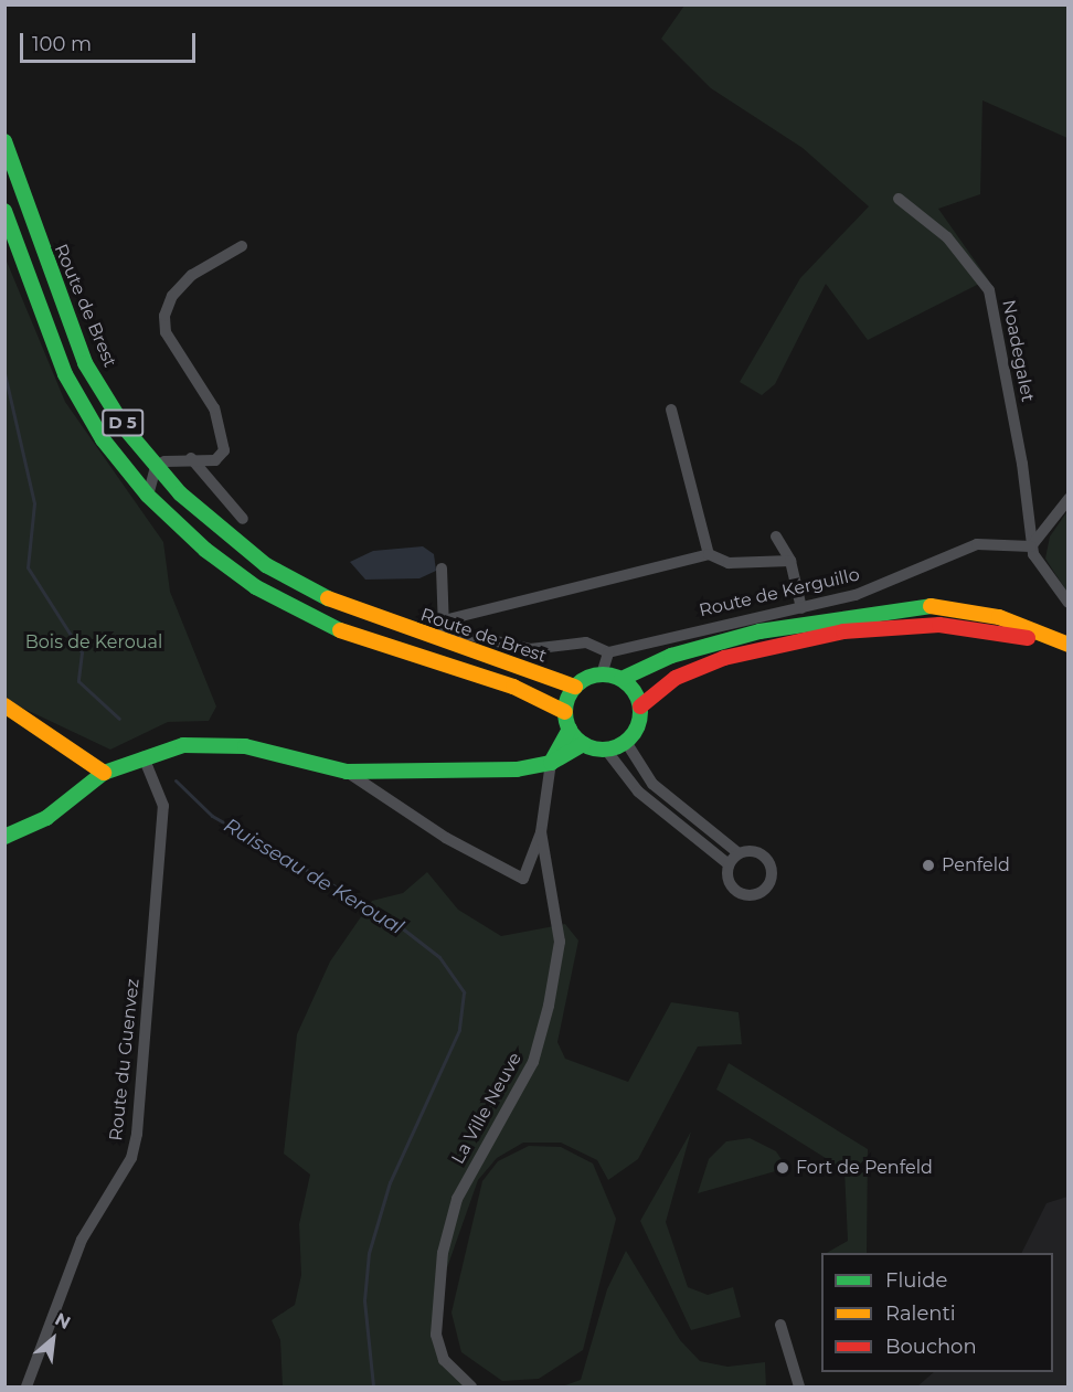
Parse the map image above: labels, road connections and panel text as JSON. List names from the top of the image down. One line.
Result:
{"streets":{"main road":["Route de Brest","D 5"],"street":["Noadegalet","Route de Kerguillo","Route du Guenvez","La Ville Neuve"]},"crossings":[["Noadegalet","Route de Kerguillo"]],"water":["Ruisseau de Keroual"],"parks":["Bois de Keroual"],"places":["Penfeld","Fort de Penfeld"],"legend":["Fluide","Ralenti","Bouchon"],"scale_bar":"100 m","north":"top right"}
